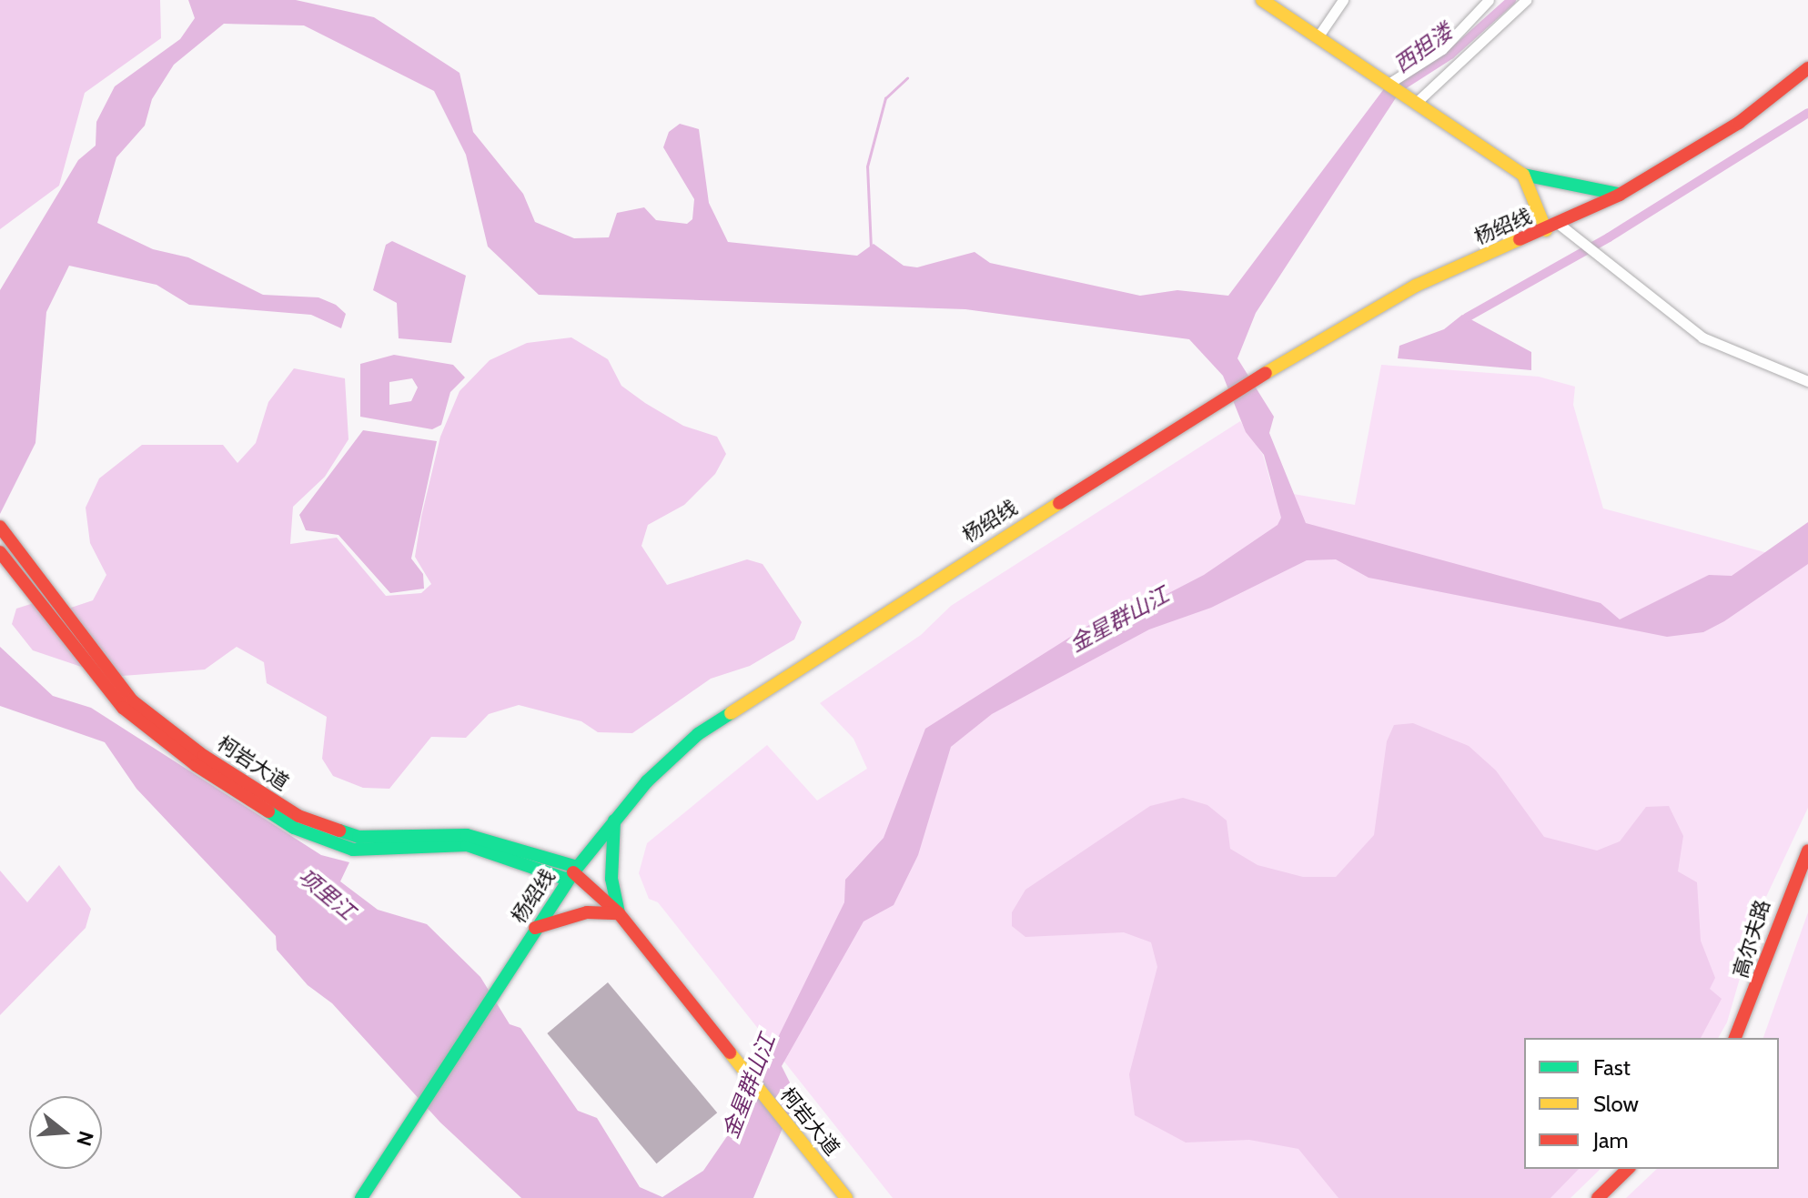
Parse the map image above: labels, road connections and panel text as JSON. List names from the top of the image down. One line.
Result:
{"streets":{"main road":["杨绍线","柯岩大道","高尔夫路"]},"crossings":[["杨绍线","柯岩大道"]],"water":["西担溇","金星群山江","项里江"],"legend":["Fast","Slow","Jam"],"north":"right"}
